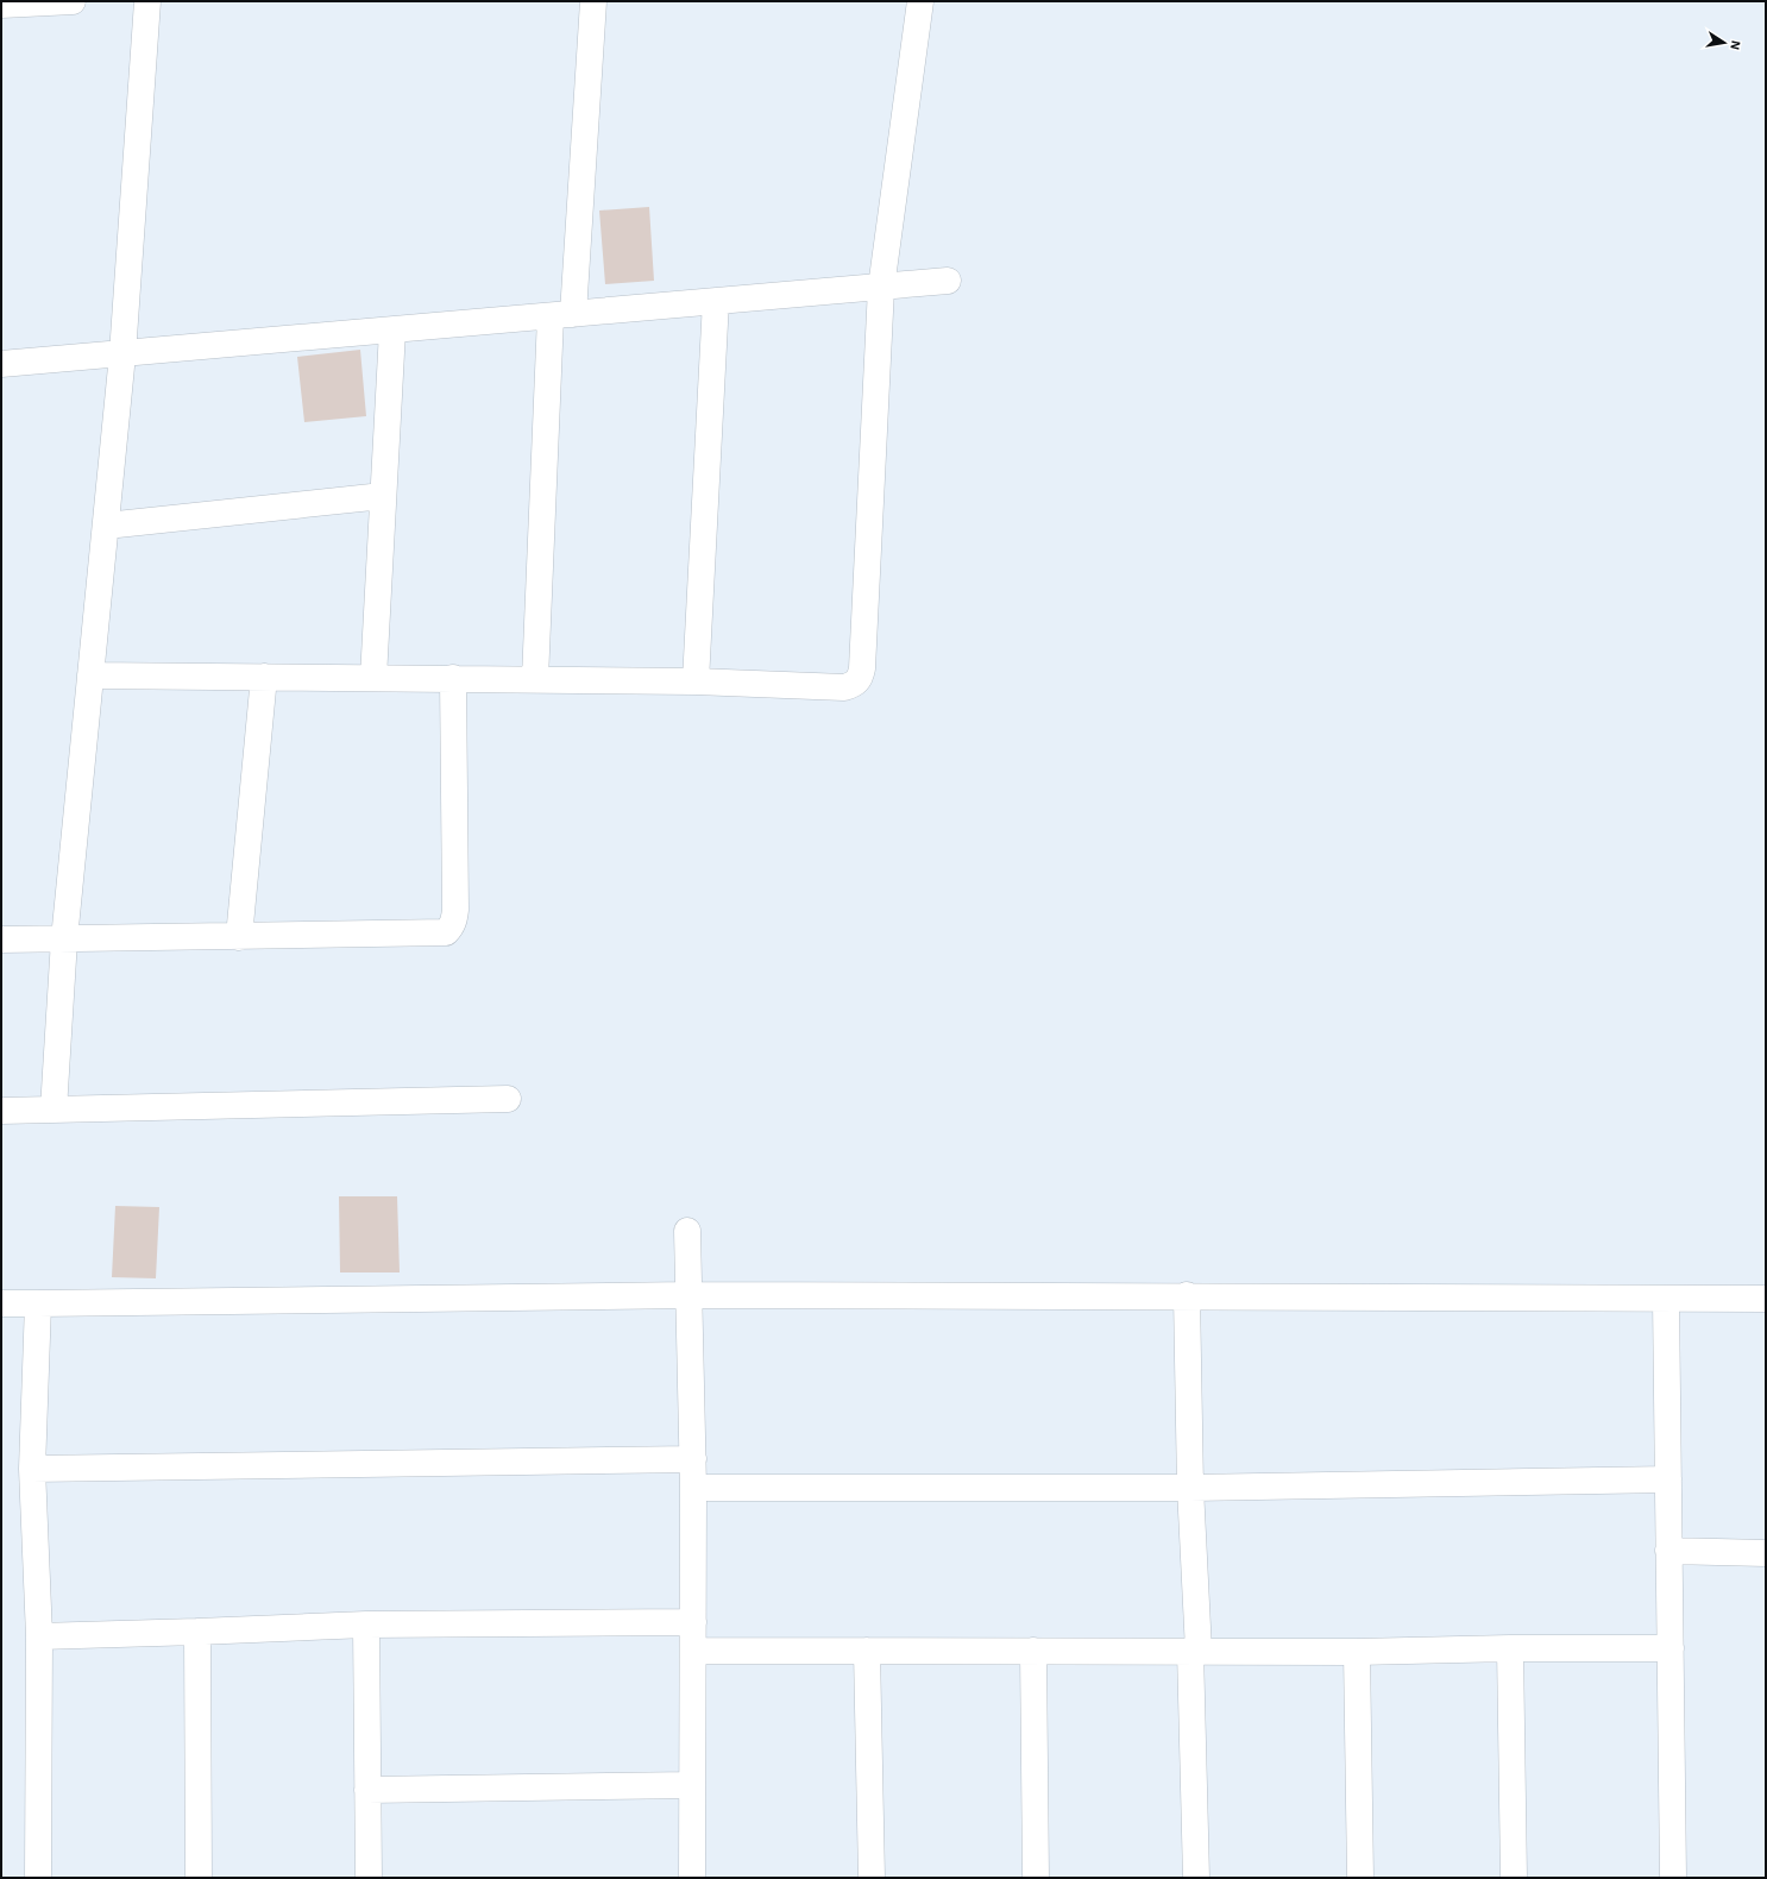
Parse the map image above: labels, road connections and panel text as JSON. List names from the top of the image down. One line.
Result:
{"north":"right"}
